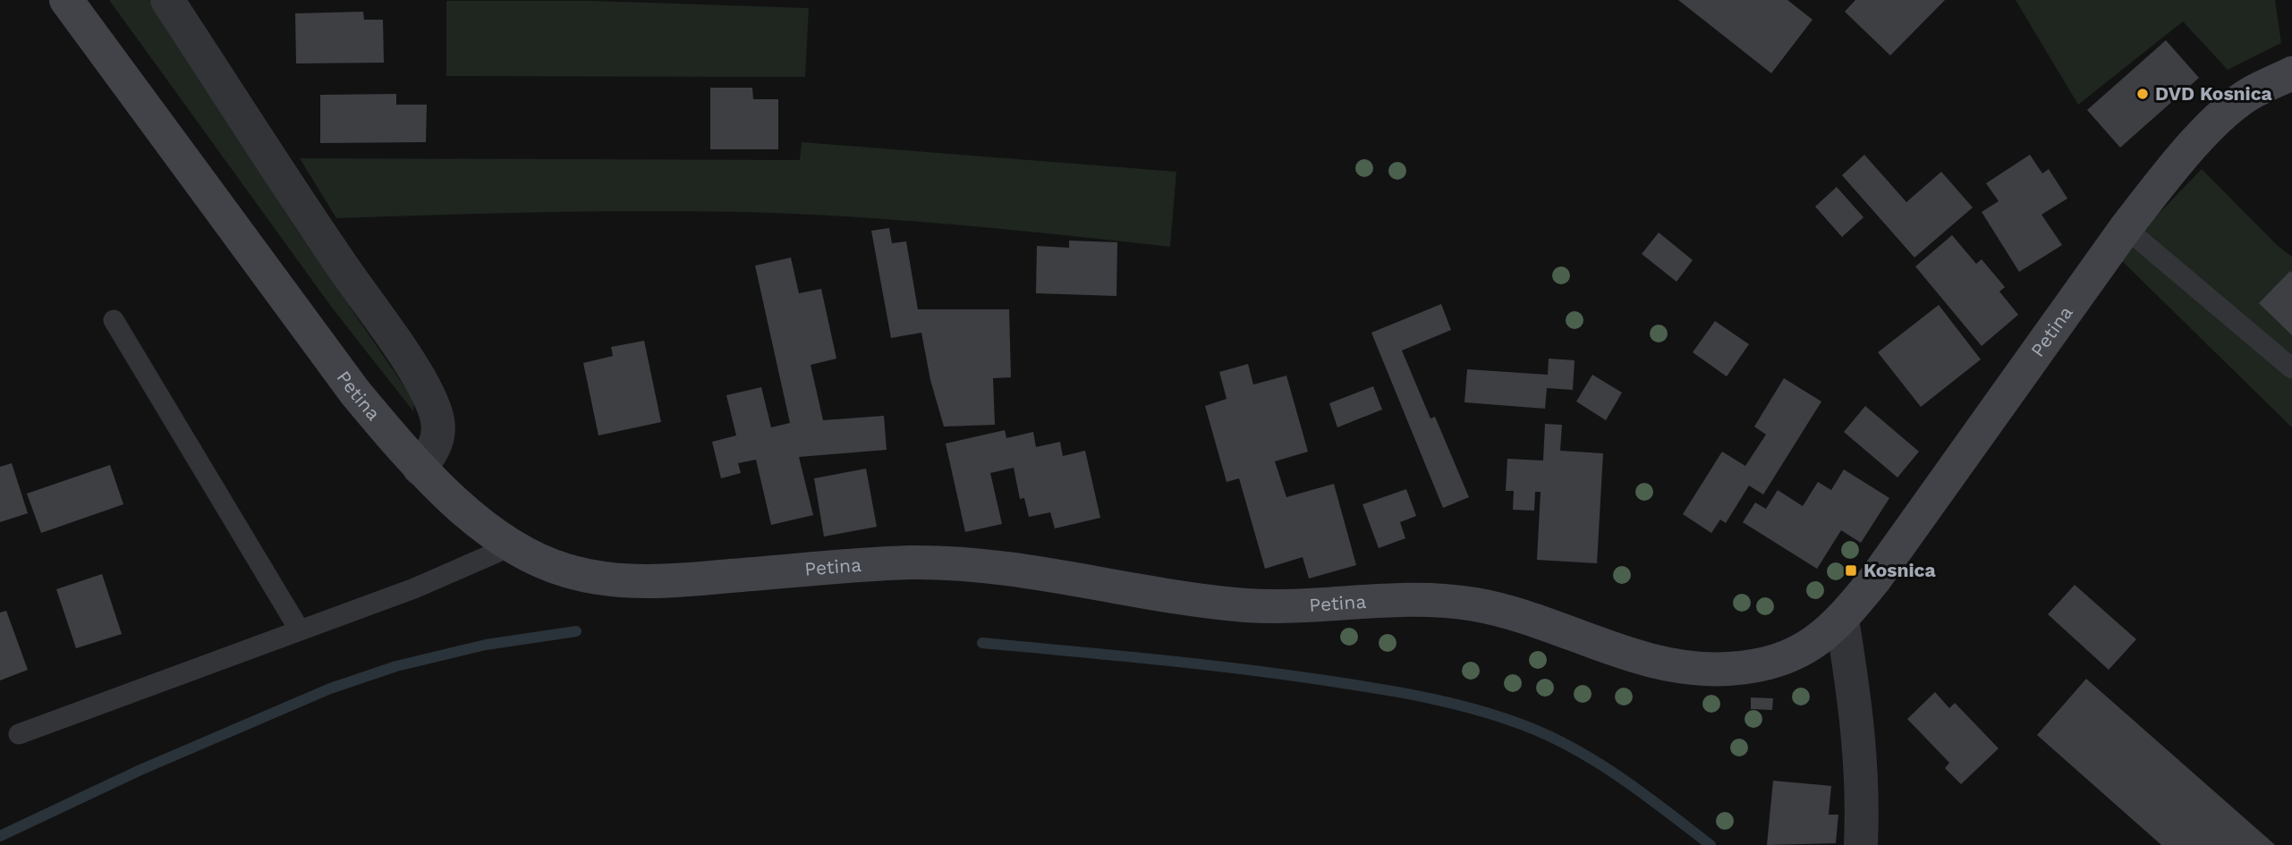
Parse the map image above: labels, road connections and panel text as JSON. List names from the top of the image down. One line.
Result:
{"streets":{"street":["Petina"]},"places":{"other":["DVD Kosnica"],"transit":["Kosnica"]}}
